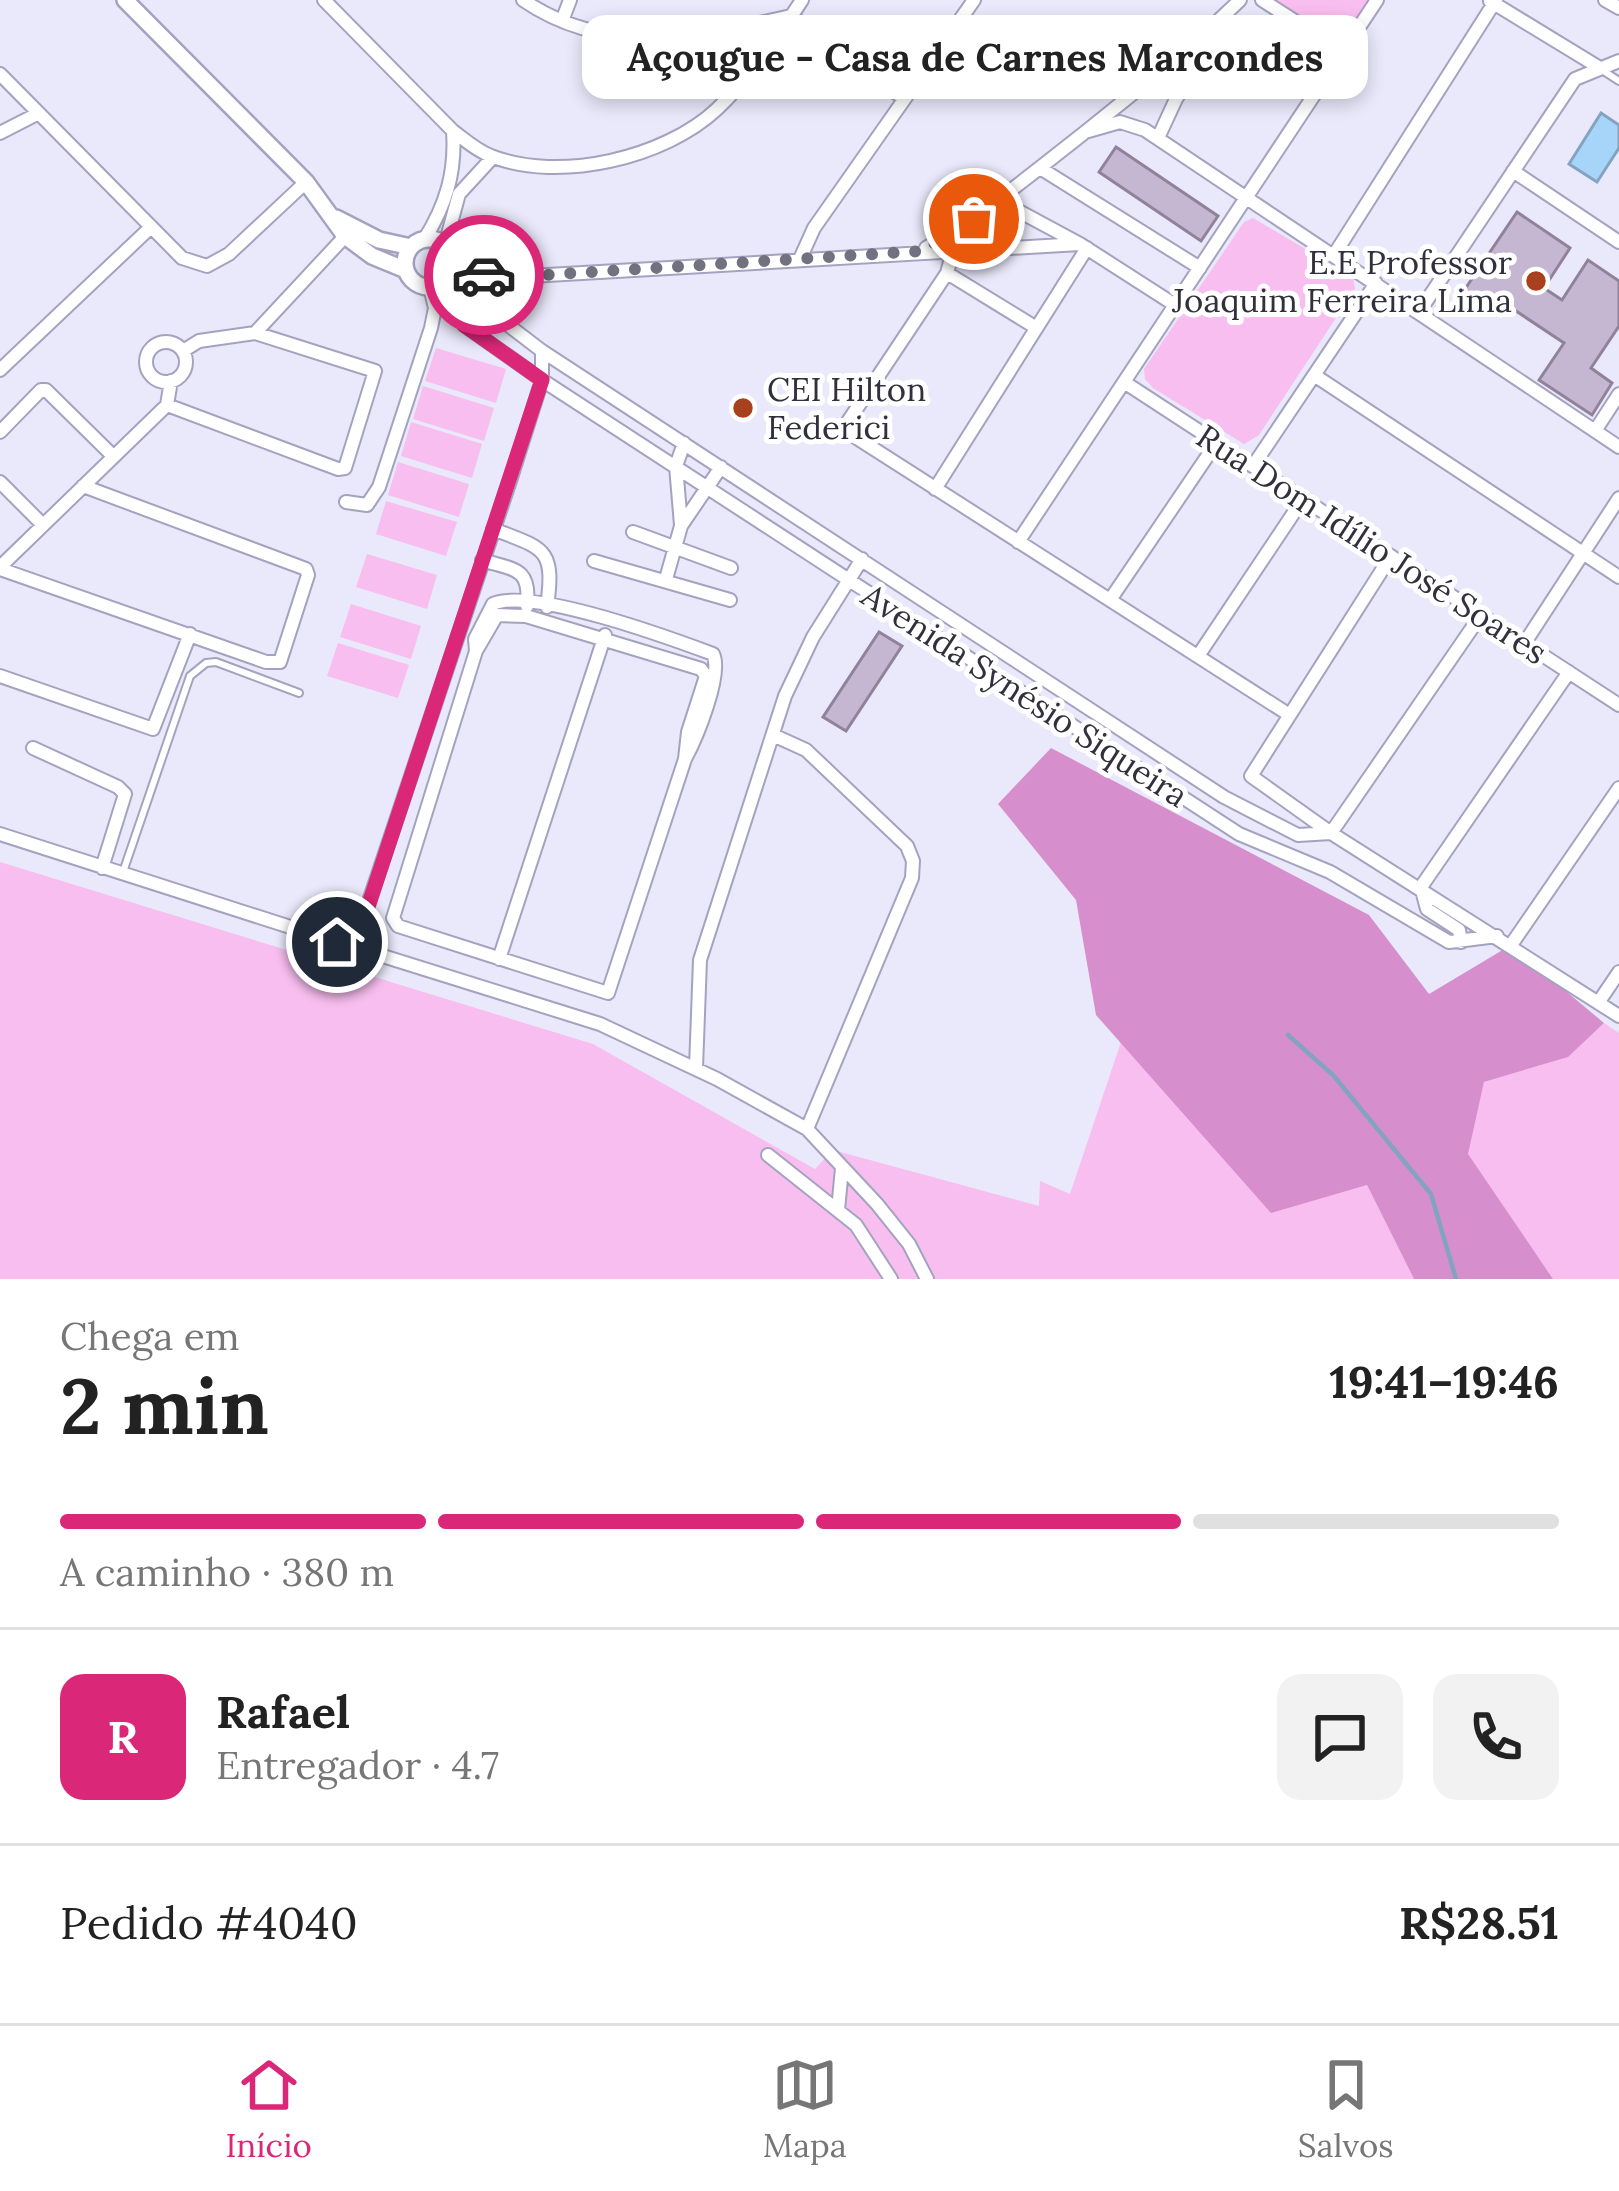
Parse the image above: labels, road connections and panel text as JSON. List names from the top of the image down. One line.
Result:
{"streets":{"street":["Rua Dom Idílio José Soares","Avenida Synésio Siqueira"]},"places":["Açougue - Casa de Carnes Marcondes","E.E Professor Joaquim Ferreira Lima","CEI Hilton Federici"],"page":{"bubble":"Açougue - Casa de Carnes Marcondes","heading":["2 min","Chega em","19:41–19:46"],"panel":["Rafael","Entregador · 4.7","Pedido #4040","R$28.51"],"bar":"A caminho · 380 m","round":"R","tabs":["Início","Mapa","Salvos"]}}
